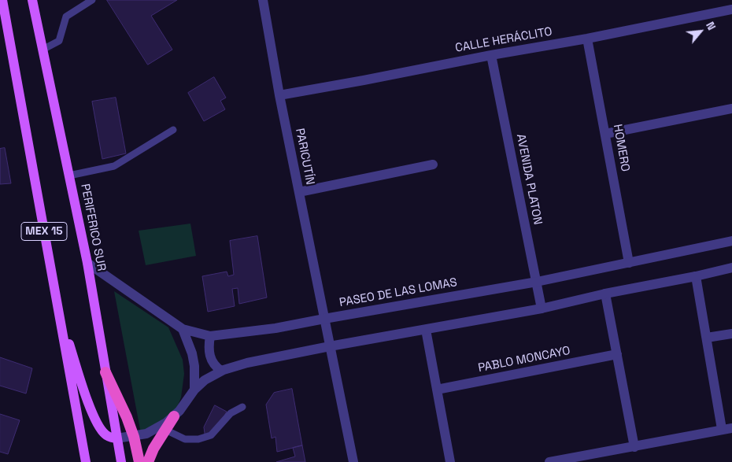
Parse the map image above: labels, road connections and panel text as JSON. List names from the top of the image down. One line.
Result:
{"streets":{"main road":["PERIFERICO SUR","MEX 15"],"street":["CALLE HERÁCLITO","HOMERO","PARICUTÍN","AVENIDA PLATON","PASEO DE LAS LOMAS","PABLO MONCAYO"]},"crossings":[["CALLE HERÁCLITO","HOMERO"],["CALLE HERÁCLITO","PARICUTÍN"],["CALLE HERÁCLITO","AVENIDA PLATON"],["HOMERO","PASEO DE LAS LOMAS"],["PARICUTÍN","PASEO DE LAS LOMAS"],["AVENIDA PLATON","PASEO DE LAS LOMAS"],["PERIFERICO SUR","PASEO DE LAS LOMAS"]],"north":"top right"}
